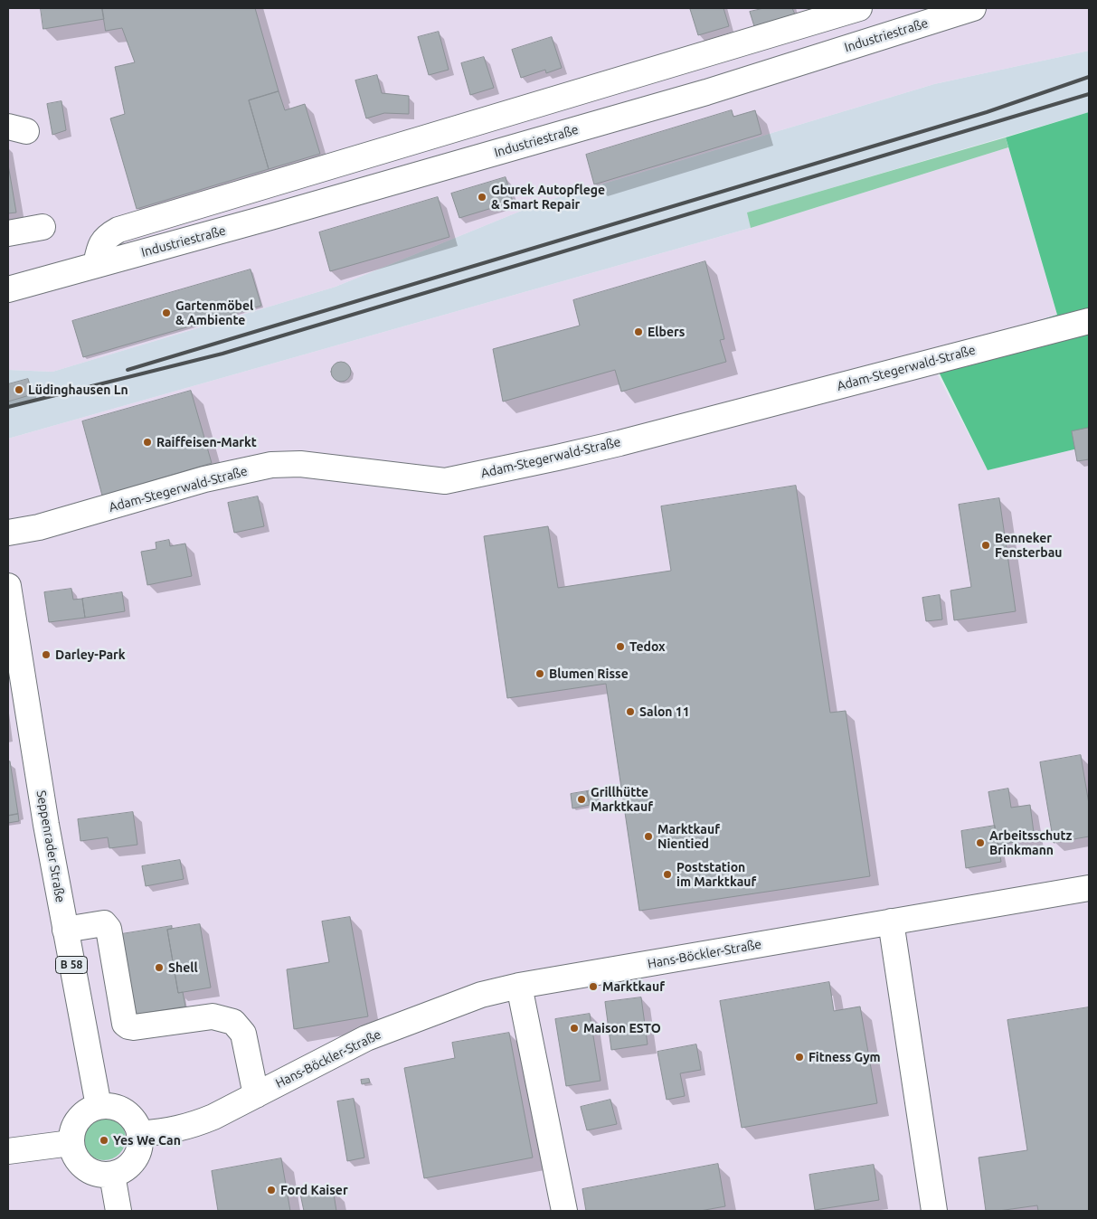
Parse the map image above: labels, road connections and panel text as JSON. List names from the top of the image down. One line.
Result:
{"streets":{"street":["Industriestraße","Adam-Stegerwald-Straße","Seppenrader Straße","Hans-Böckler-Straße","B 58"]},"crossings":[["Seppenrader Straße","Hans-Böckler-Straße"]],"places":["Gburek Autopflege & Smart Repair","Gartenmöbel & Ambiente","Elbers","Lüdinghausen Ln","Raiffeisen-Markt","Benneker Fensterbau","Tedox","Darley-Park","Blumen Risse","Salon 11","Grillhütte Marktkauf","Marktkauf Nientied","Arbeitsschutz Brinkmann","Poststation im Marktkauf","Shell","Marktkauf","Maison ESTO","Fitness Gym","Yes We Can","Ford Kaiser"]}
